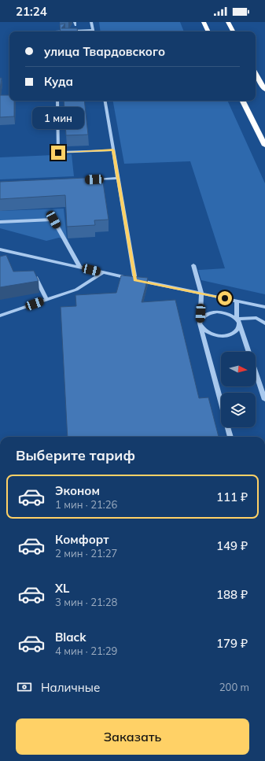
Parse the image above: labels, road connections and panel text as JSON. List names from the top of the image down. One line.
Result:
{"north":"right","page":{"status":"21:24","banner":["улица Твардовского","Куда"],"bubble":"1 мин","heading":"Выберите тариф","list":[{"name":"Эконом","note":"1 мин · 21:26","value":"111 ₽"},{"name":"Комфорт","note":"2 мин · 21:27","value":"149 ₽"},{"name":"XL","note":"3 мин · 21:28","value":"188 ₽"},{"name":"Black","note":"4 мин · 21:29","value":"179 ₽"}],"pay":["Наличные","200 m"],"buttons":"Заказать"}}
